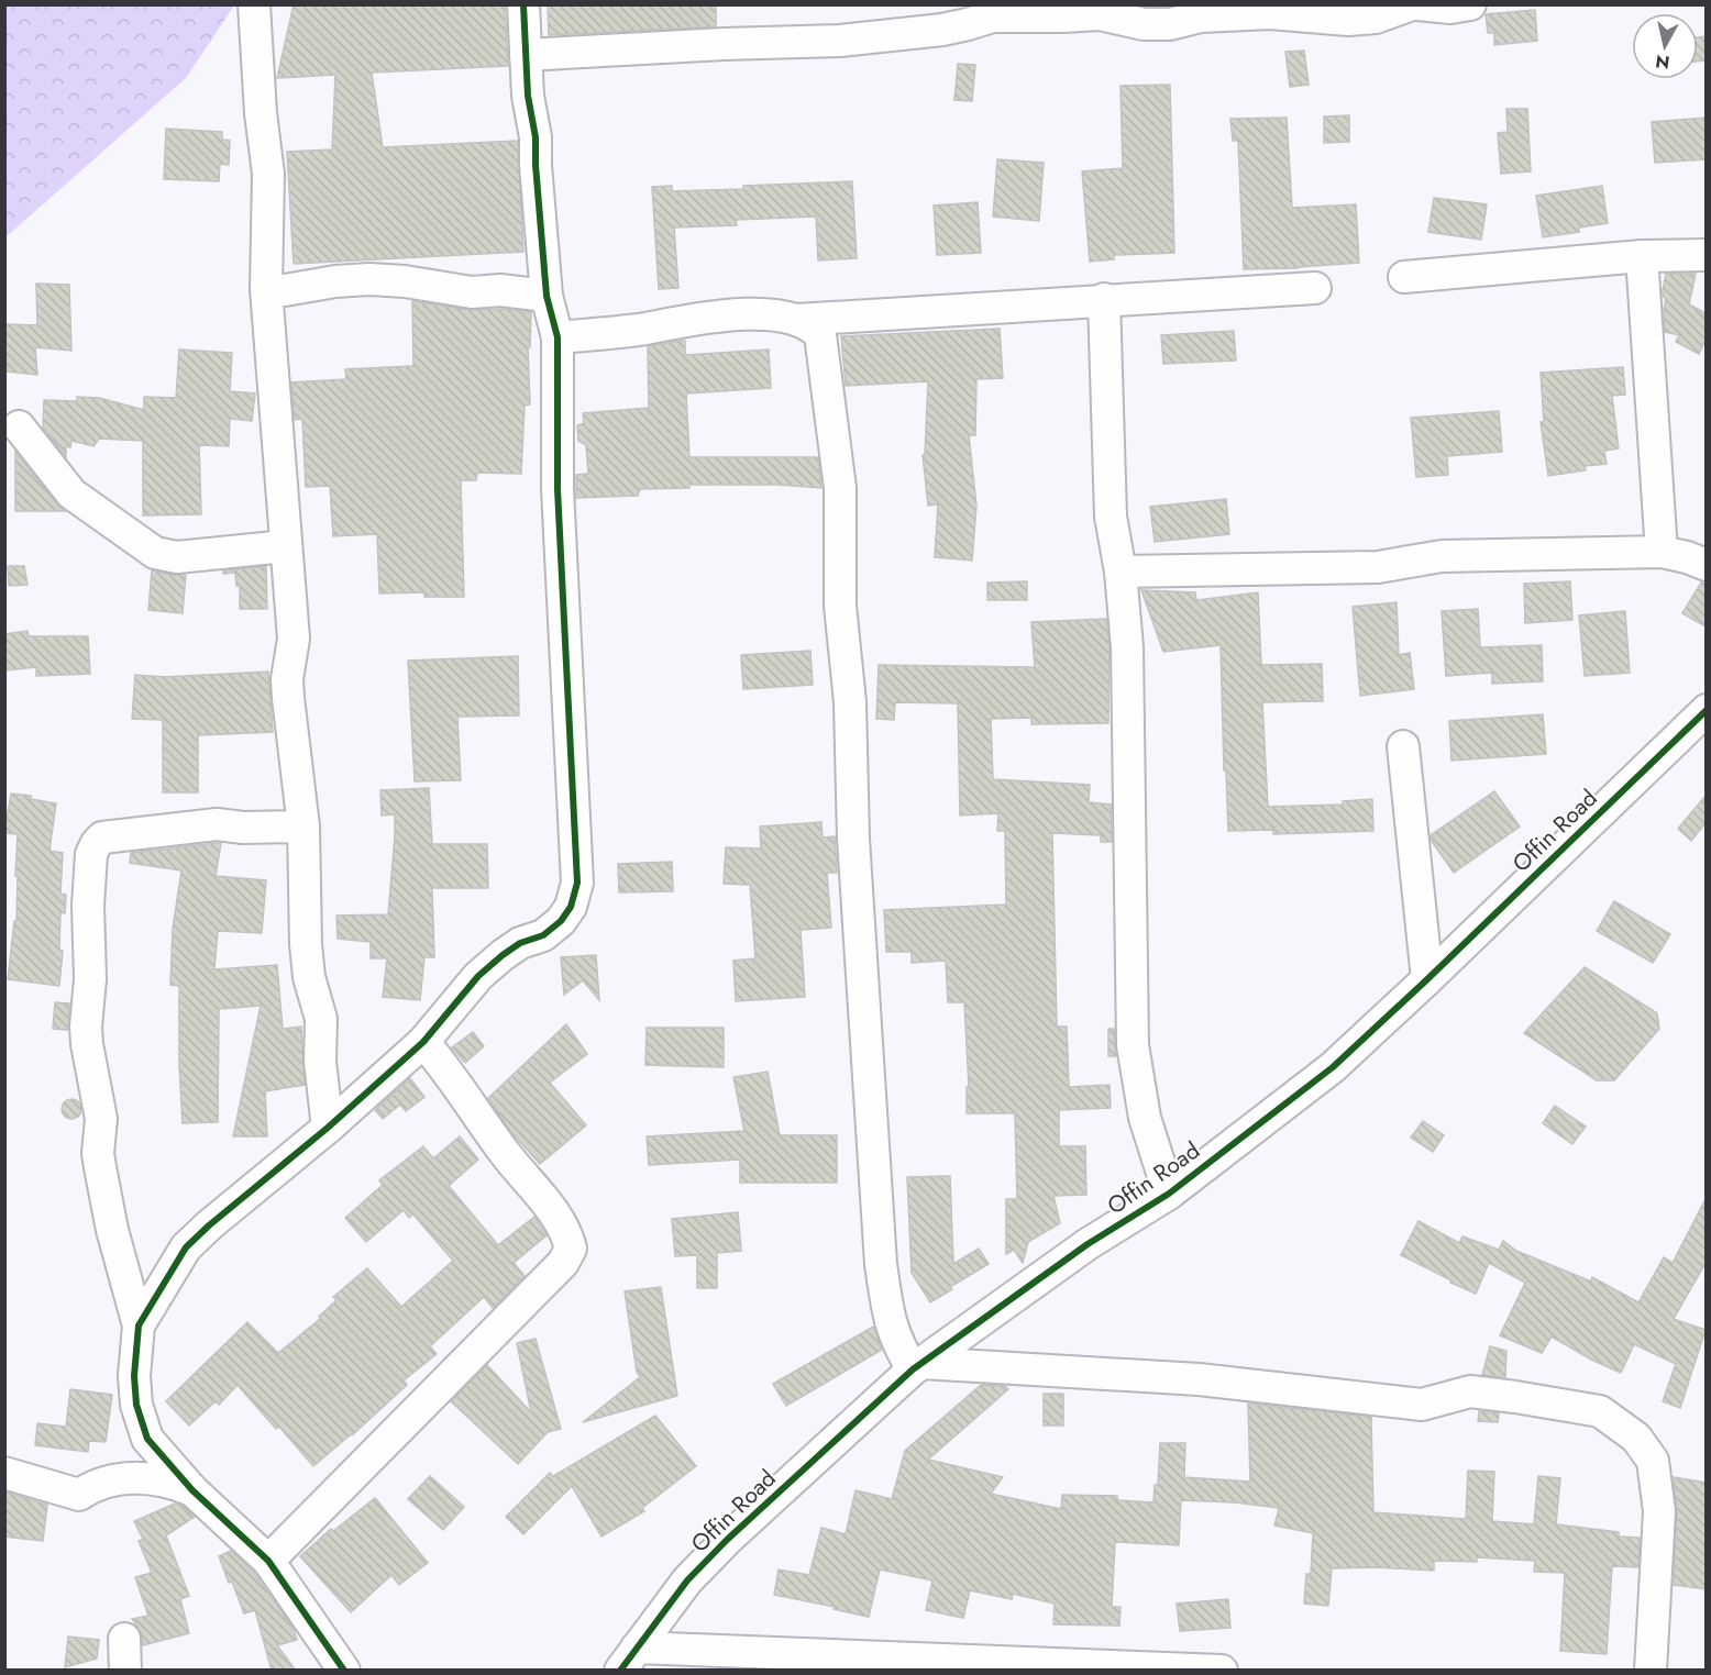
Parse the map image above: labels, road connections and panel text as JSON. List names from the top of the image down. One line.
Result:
{"streets":{"street":["Offin Road"]},"north":"bottom"}
